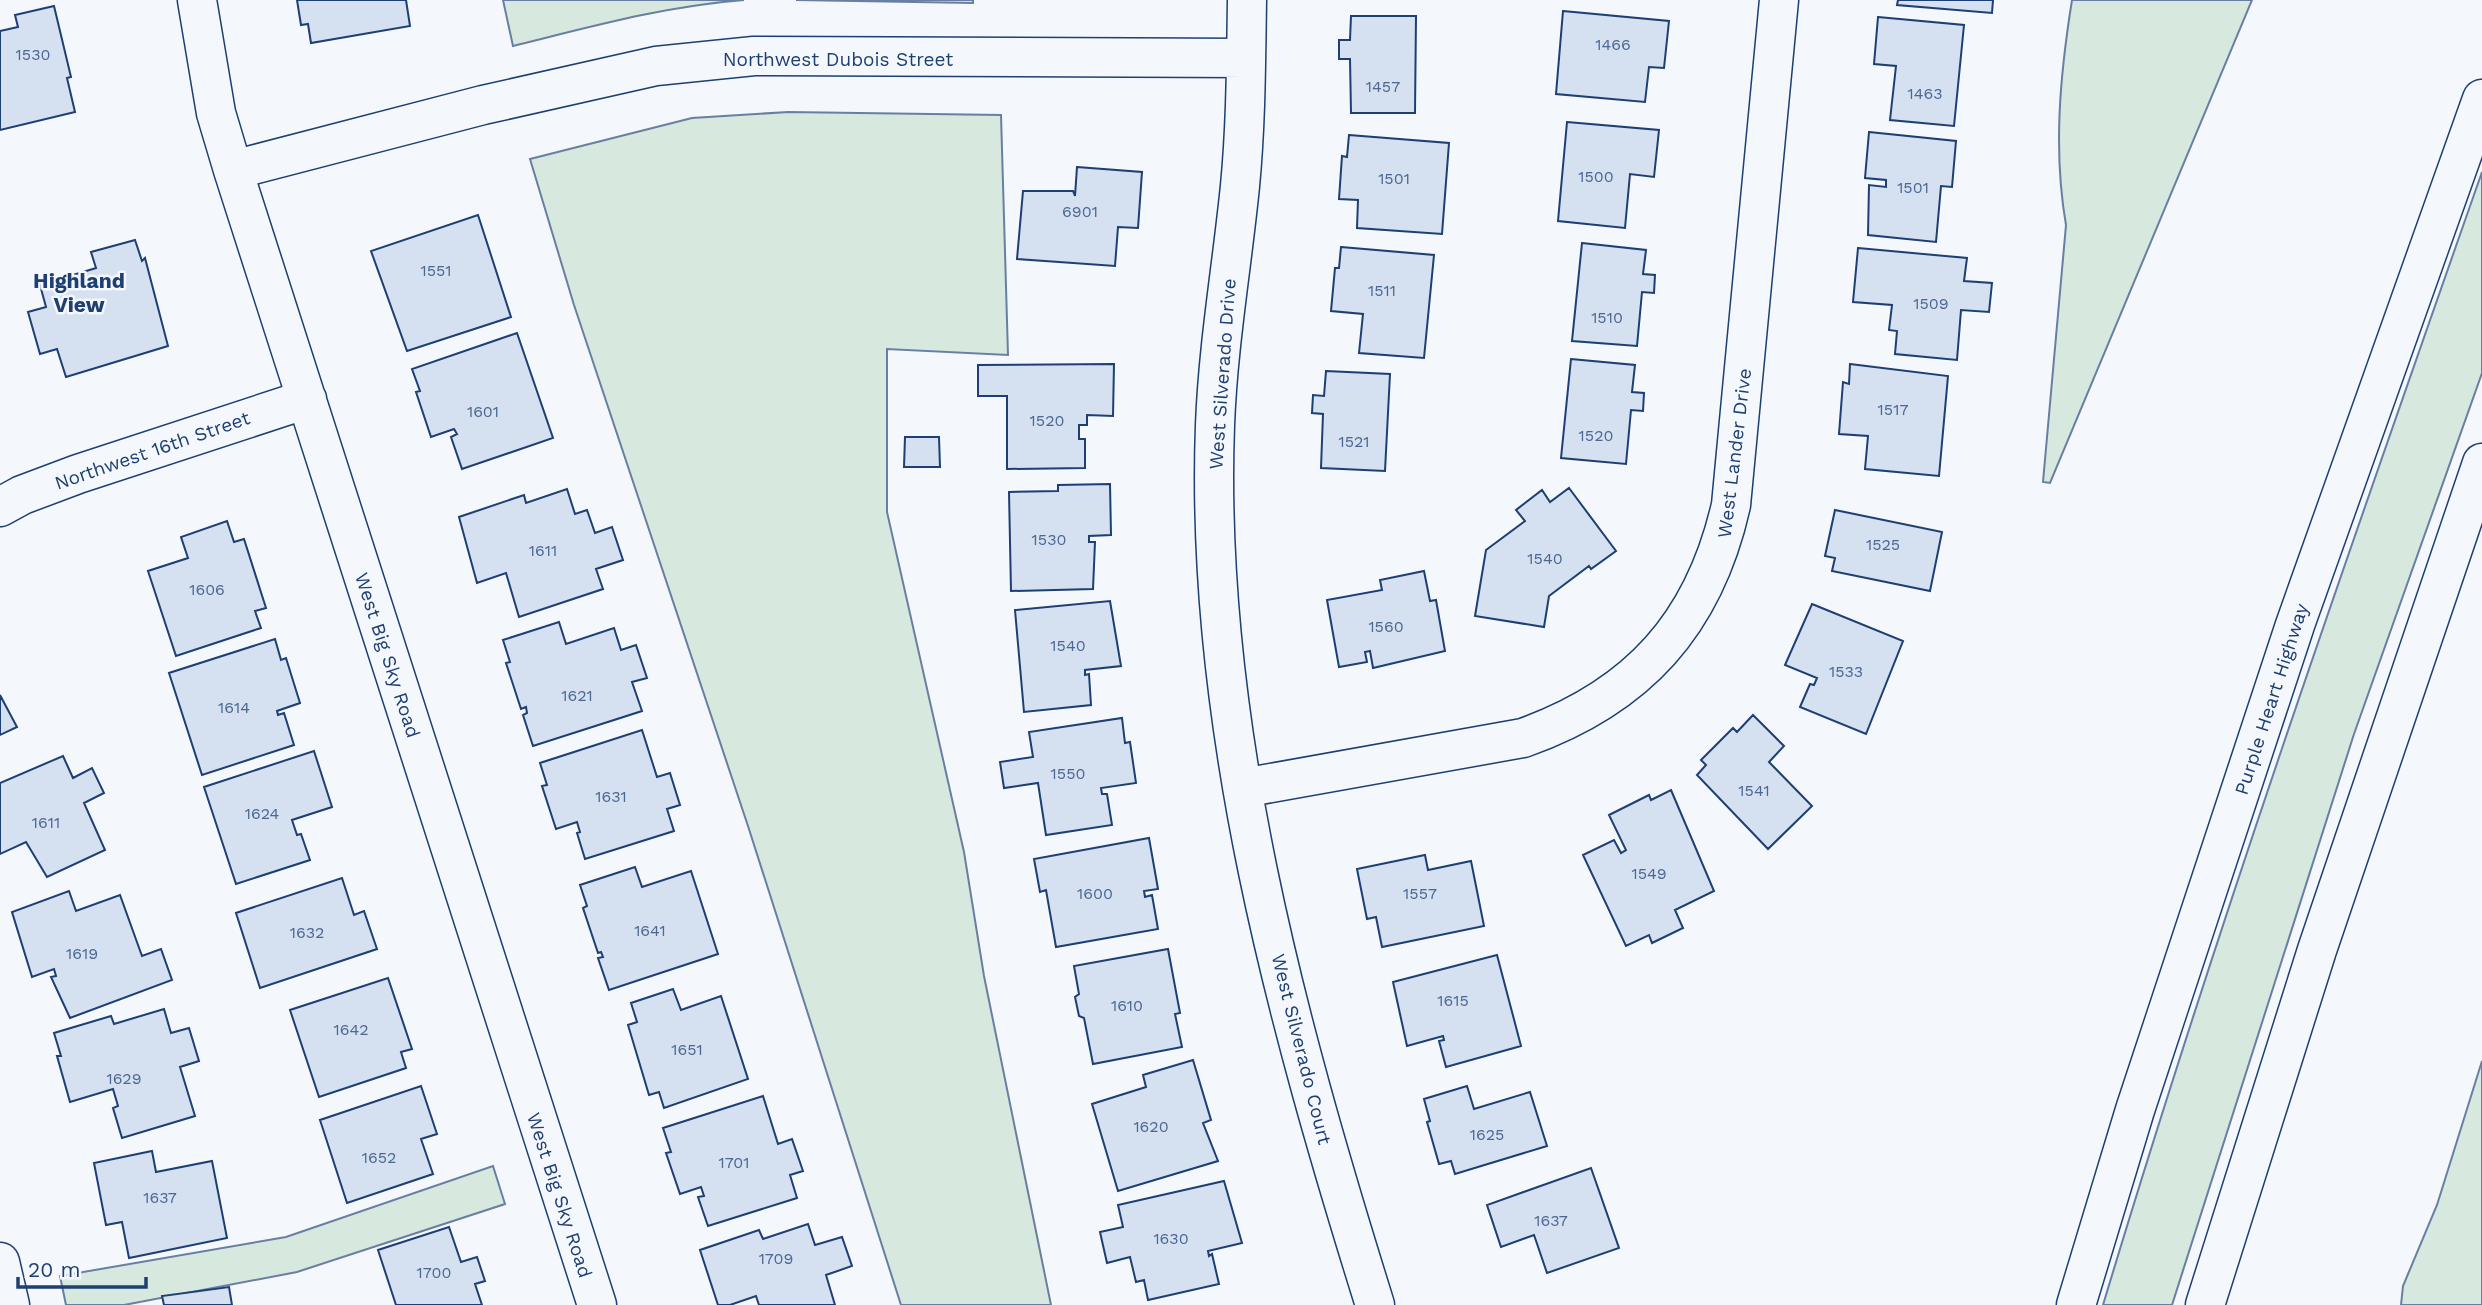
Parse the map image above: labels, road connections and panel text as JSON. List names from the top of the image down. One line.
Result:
{"streets":{"street":["Northwest Dubois Street","West Silverado Drive","Northwest 16th Street","West Lander Drive","West Big Sky Road","Purple Heart Highway","West Silverado Court"]},"crossings":[["Northwest Dubois Street","West Silverado Drive"],["Northwest Dubois Street","West Big Sky Road"],["West Silverado Drive","West Lander Drive"],["West Silverado Drive","West Silverado Court"],["Northwest 16th Street","West Big Sky Road"],["West Lander Drive","West Silverado Court"]],"districts":["Highland View"],"house_numbers":["1466","1530","1457","1463","1500","1501","1501","6901","1551","1511","1509","1510","1517","1601","1520","1520","1521","1530","1525","1611","1540","1606","1560","1540","1533","1621","1614","1550","1541","1631","1624","1611","1549","1600","1557","1641","1632","1619","1615","1610","1642","1651","1629","1620","1625","1652","1701","1637","1637","1630","1709","1700"],"scale_bar":"20 m"}
